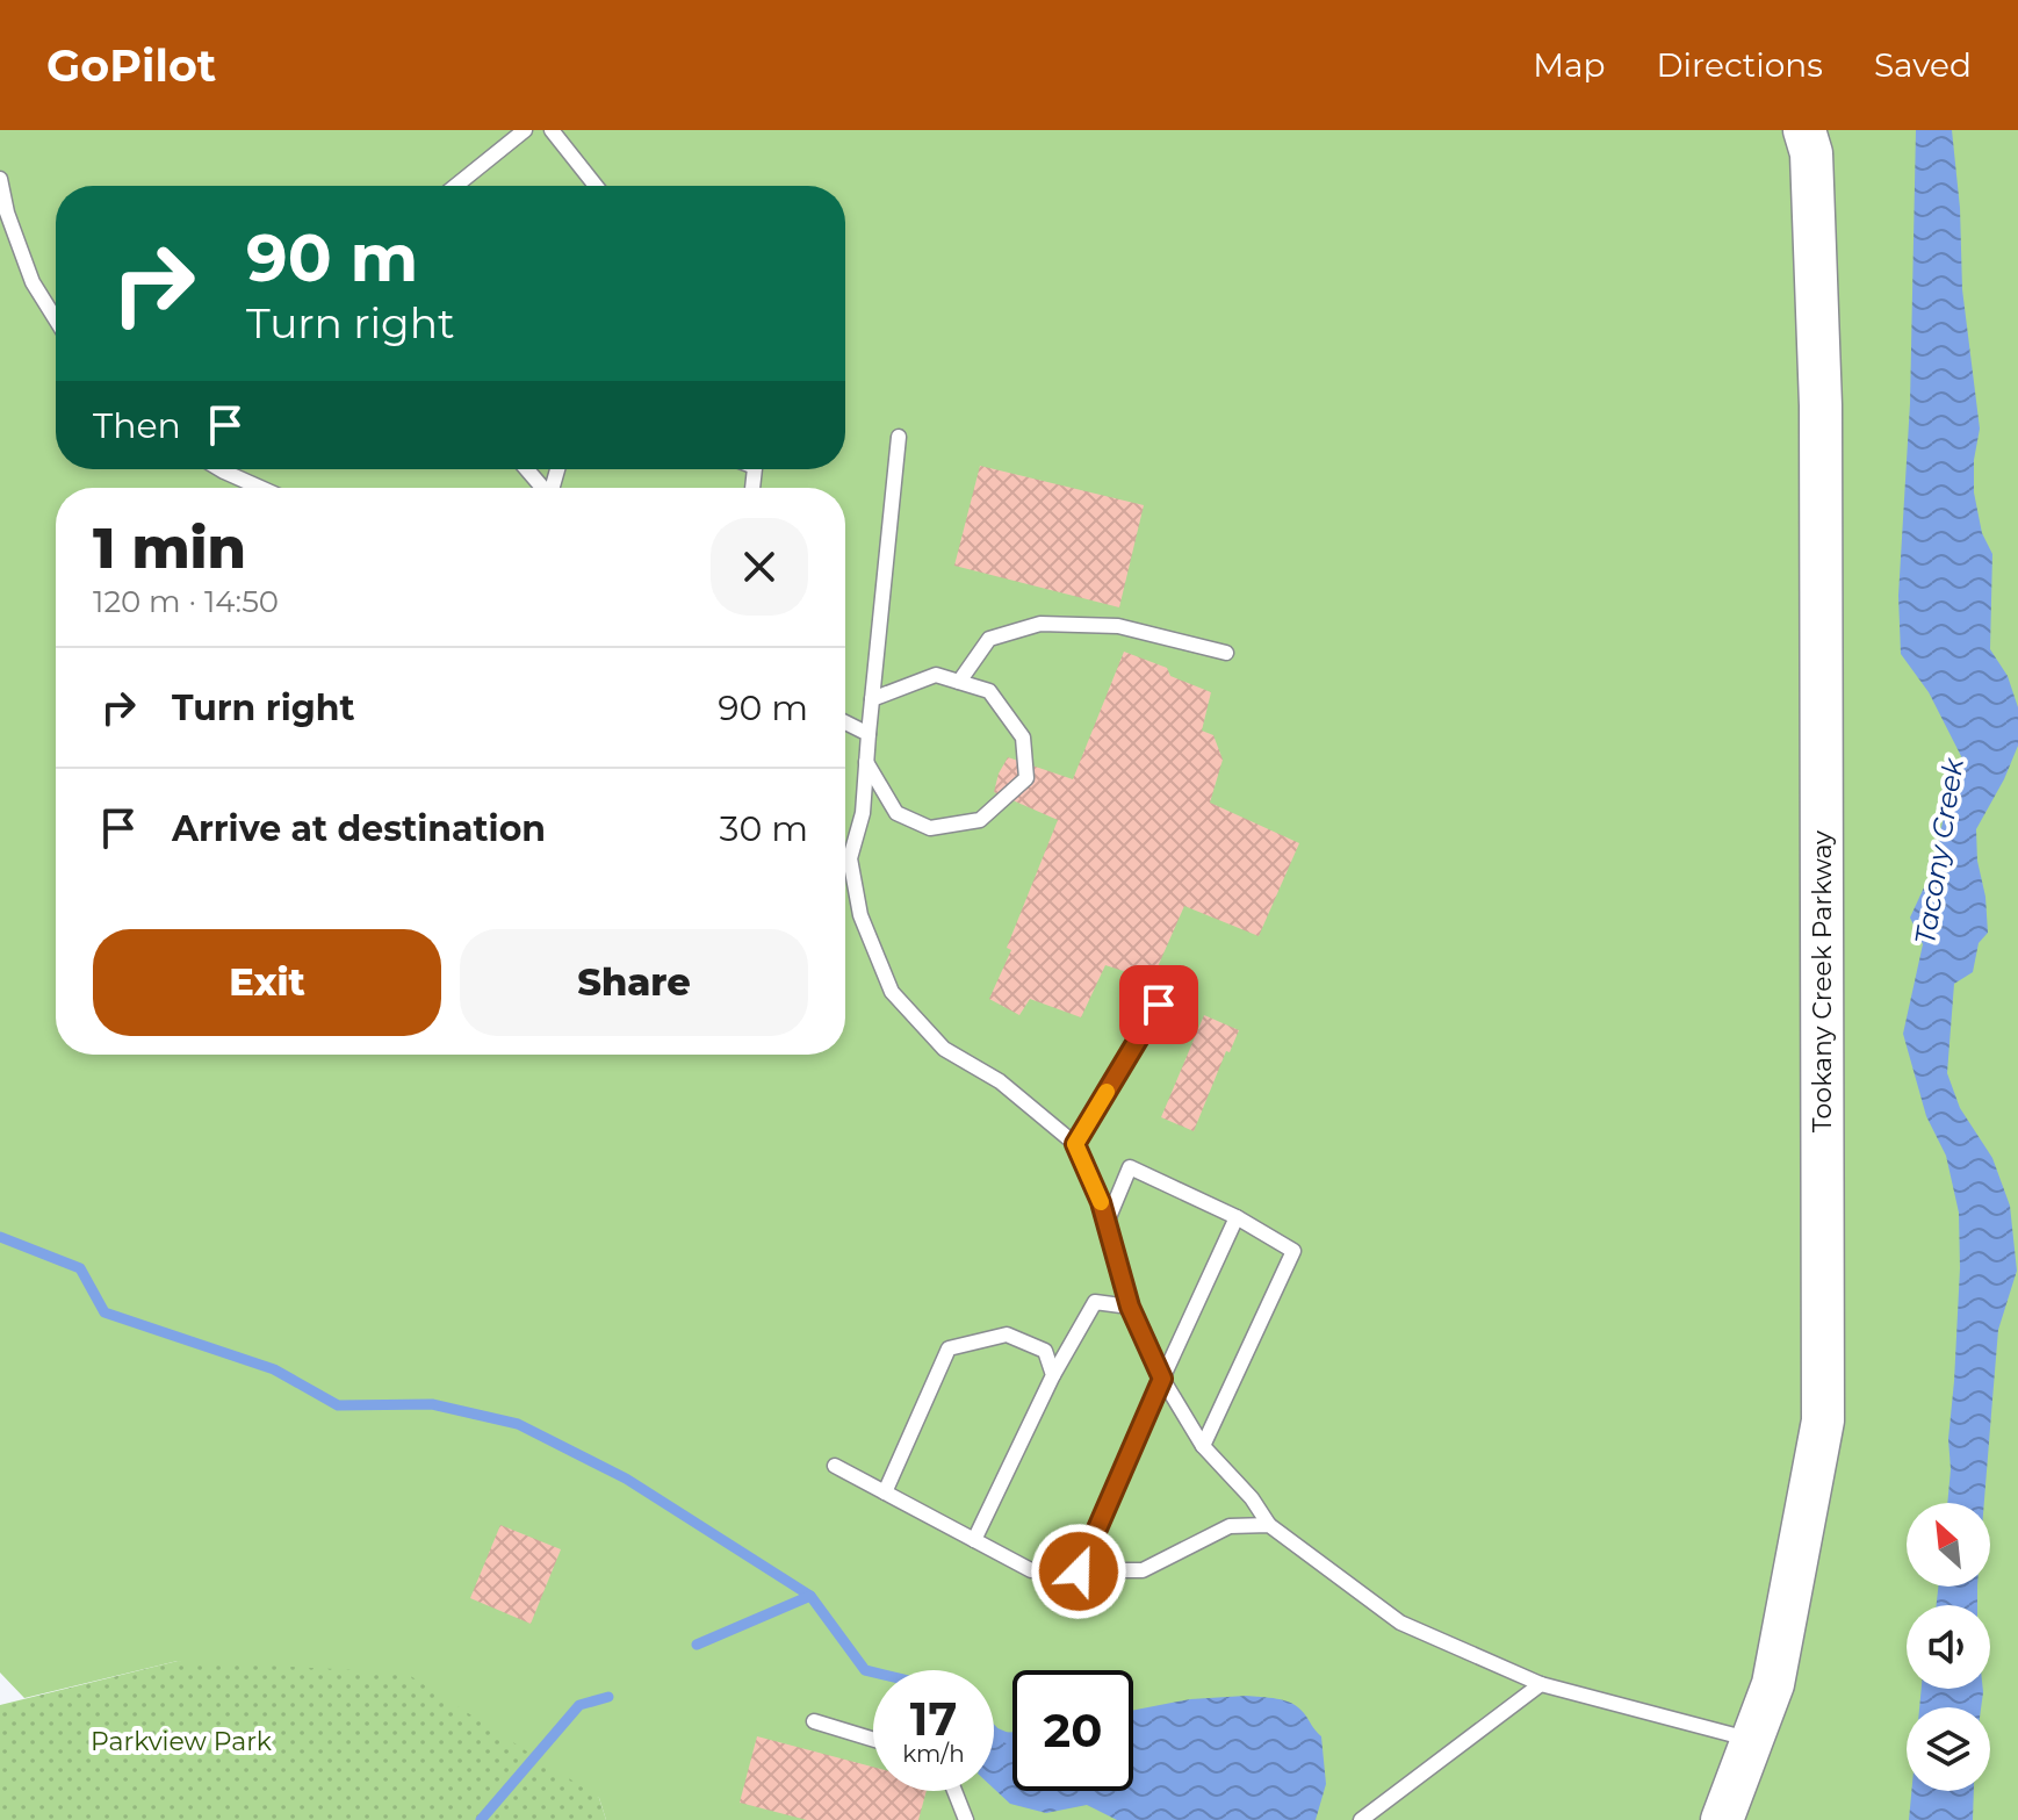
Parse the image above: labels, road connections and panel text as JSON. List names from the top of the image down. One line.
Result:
{"streets":{"main road":["Tookany Creek Parkway"]},"water":["Tacony Creek"],"parks":["Parkview Park"],"north":"top left","page":{"header":"GoPilot","nav":["Map","Directions","Saved"],"turn":["90 m","Turn right"],"then":"Then","heading":["1 min","120 m · 14:50"],"list":[{"name":"Turn right","value":"90 m"},{"name":"Arrive at destination","value":"30 m"}],"buttons":["Exit","Share"],"speed":"17 km/h","limit":"20"}}
